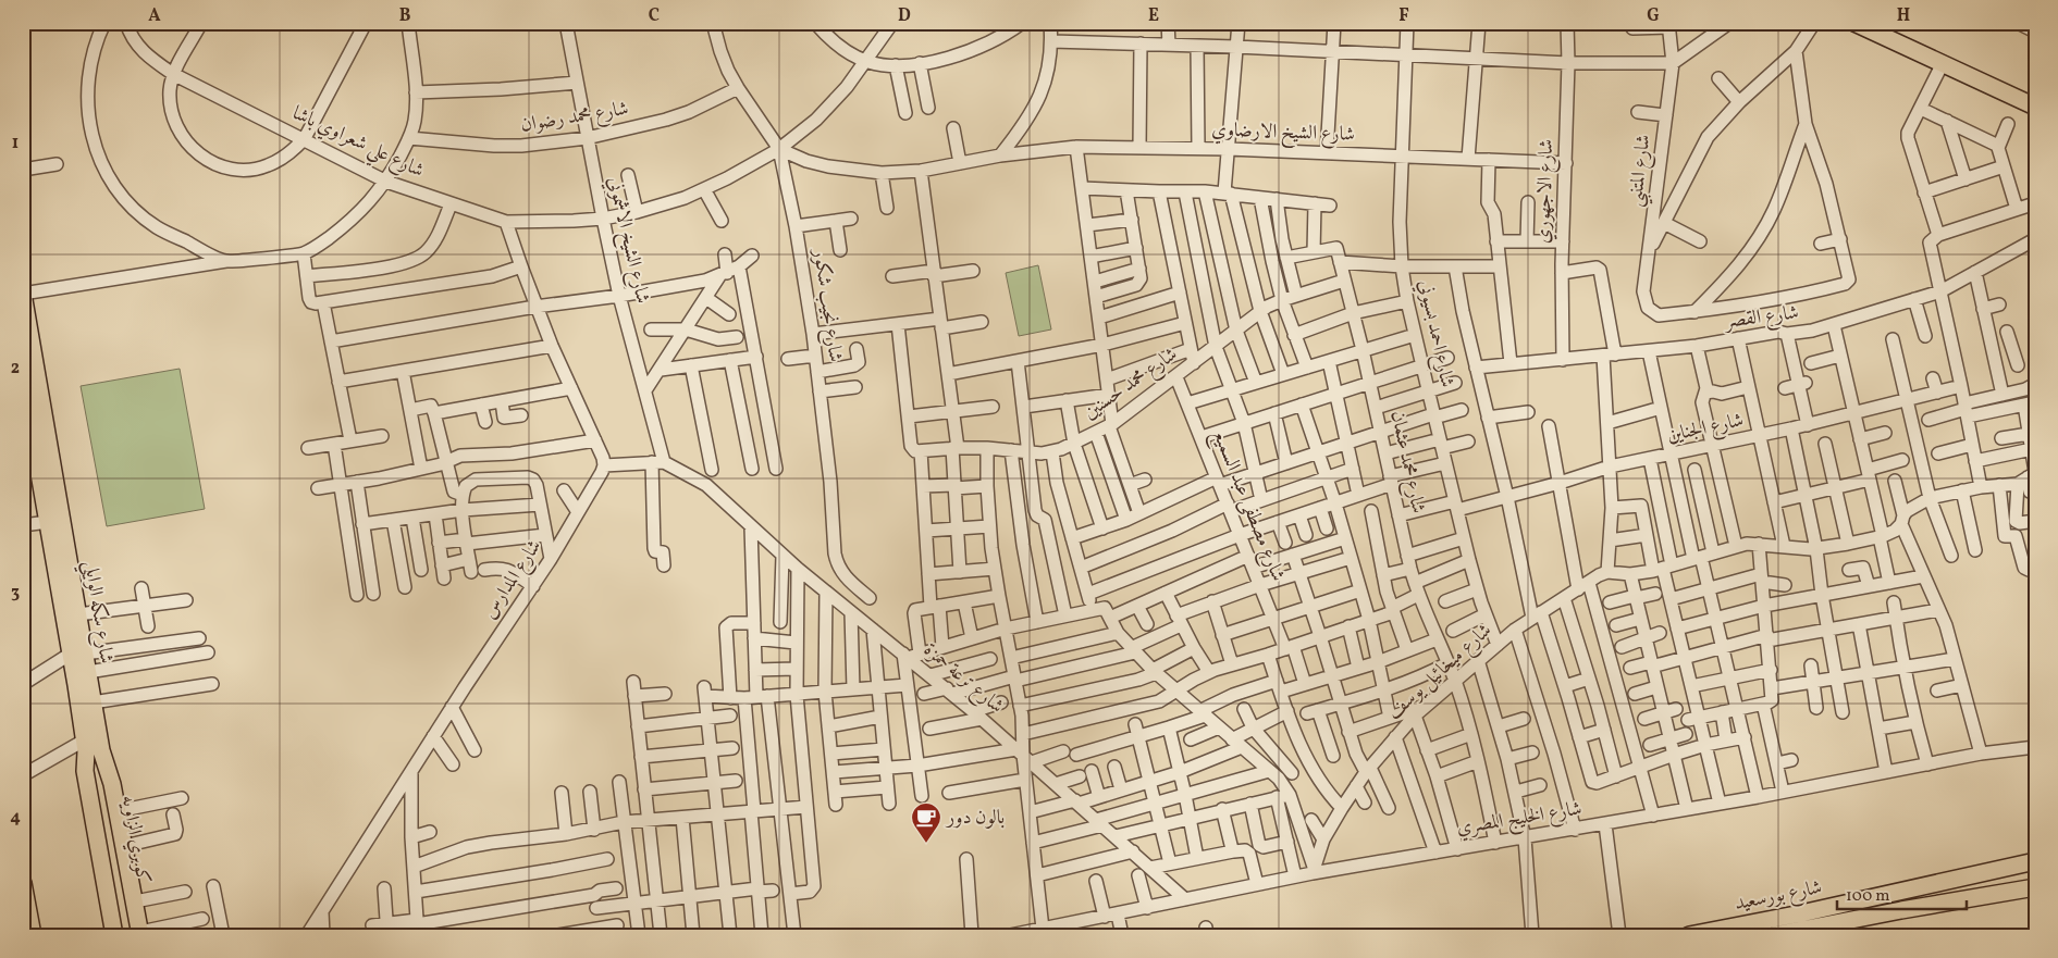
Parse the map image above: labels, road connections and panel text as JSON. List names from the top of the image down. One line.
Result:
{"streets":{"main road":["شارع سكه الوايلي","كوبري الزاويه","شارع بورسعيد"],"street":["شارع محمد رضوان","شارع الشيخ الارضاوي","شارع علي شعراوي باشا","شارع المتنبي","شارع الاجهوري","شارع الشيخ الاشموني","شارع نجيب شكور","شارع القصر","شارع احمد بسيوني","شارع محمد حسنين","شارع الجناين","شارع محمد عثمان","شارع مصطفى عبد السميع","شارع المدارس","شارع ميخائيل يوسف","شارع ترعة حمزة","شارع الخليج المصري"]},"crossings":[["شارع محمد رضوان","شارع الشيخ الاشموني"],["شارع محمد رضوان","شارع نجيب شكور"],["شارع الشيخ الارضاوي","شارع علي شعراوي باشا"],["شارع الشيخ الارضاوي","شارع الاجهوري"],["شارع الشيخ الارضاوي","شارع نجيب شكور"],["شارع الشيخ الارضاوي","شارع احمد بسيوني"],["شارع علي شعراوي باشا","شارع الشيخ الاشموني"],["شارع علي شعراوي باشا","شارع نجيب شكور"],["شارع الاجهوري","شارع القصر"],["شارع الشيخ الاشموني","شارع ترعة حمزة"],["شارع احمد بسيوني","شارع الجناين"],["شارع احمد بسيوني","شارع ميخائيل يوسف"],["شارع محمد حسنين","شارع محمد عثمان"],["شارع محمد حسنين","شارع مصطفى عبد السميع"],["شارع الجناين","شارع محمد عثمان"],["شارع محمد عثمان","شارع ميخائيل يوسف"],["شارع محمد عثمان","شارع الخليج المصري"],["شارع سكه الوايلي","كوبري الزاويه"],["شارع ميخائيل يوسف","شارع الخليج المصري"],["شارع ترعة حمزة","شارع الخليج المصري"]],"places":{"cafe":["بالون دور"]},"scale_bar":"100 m","grid":{"columns":["A","B","C","D","E","F","G","H"],"rows":["1","2","3","4"]}}
